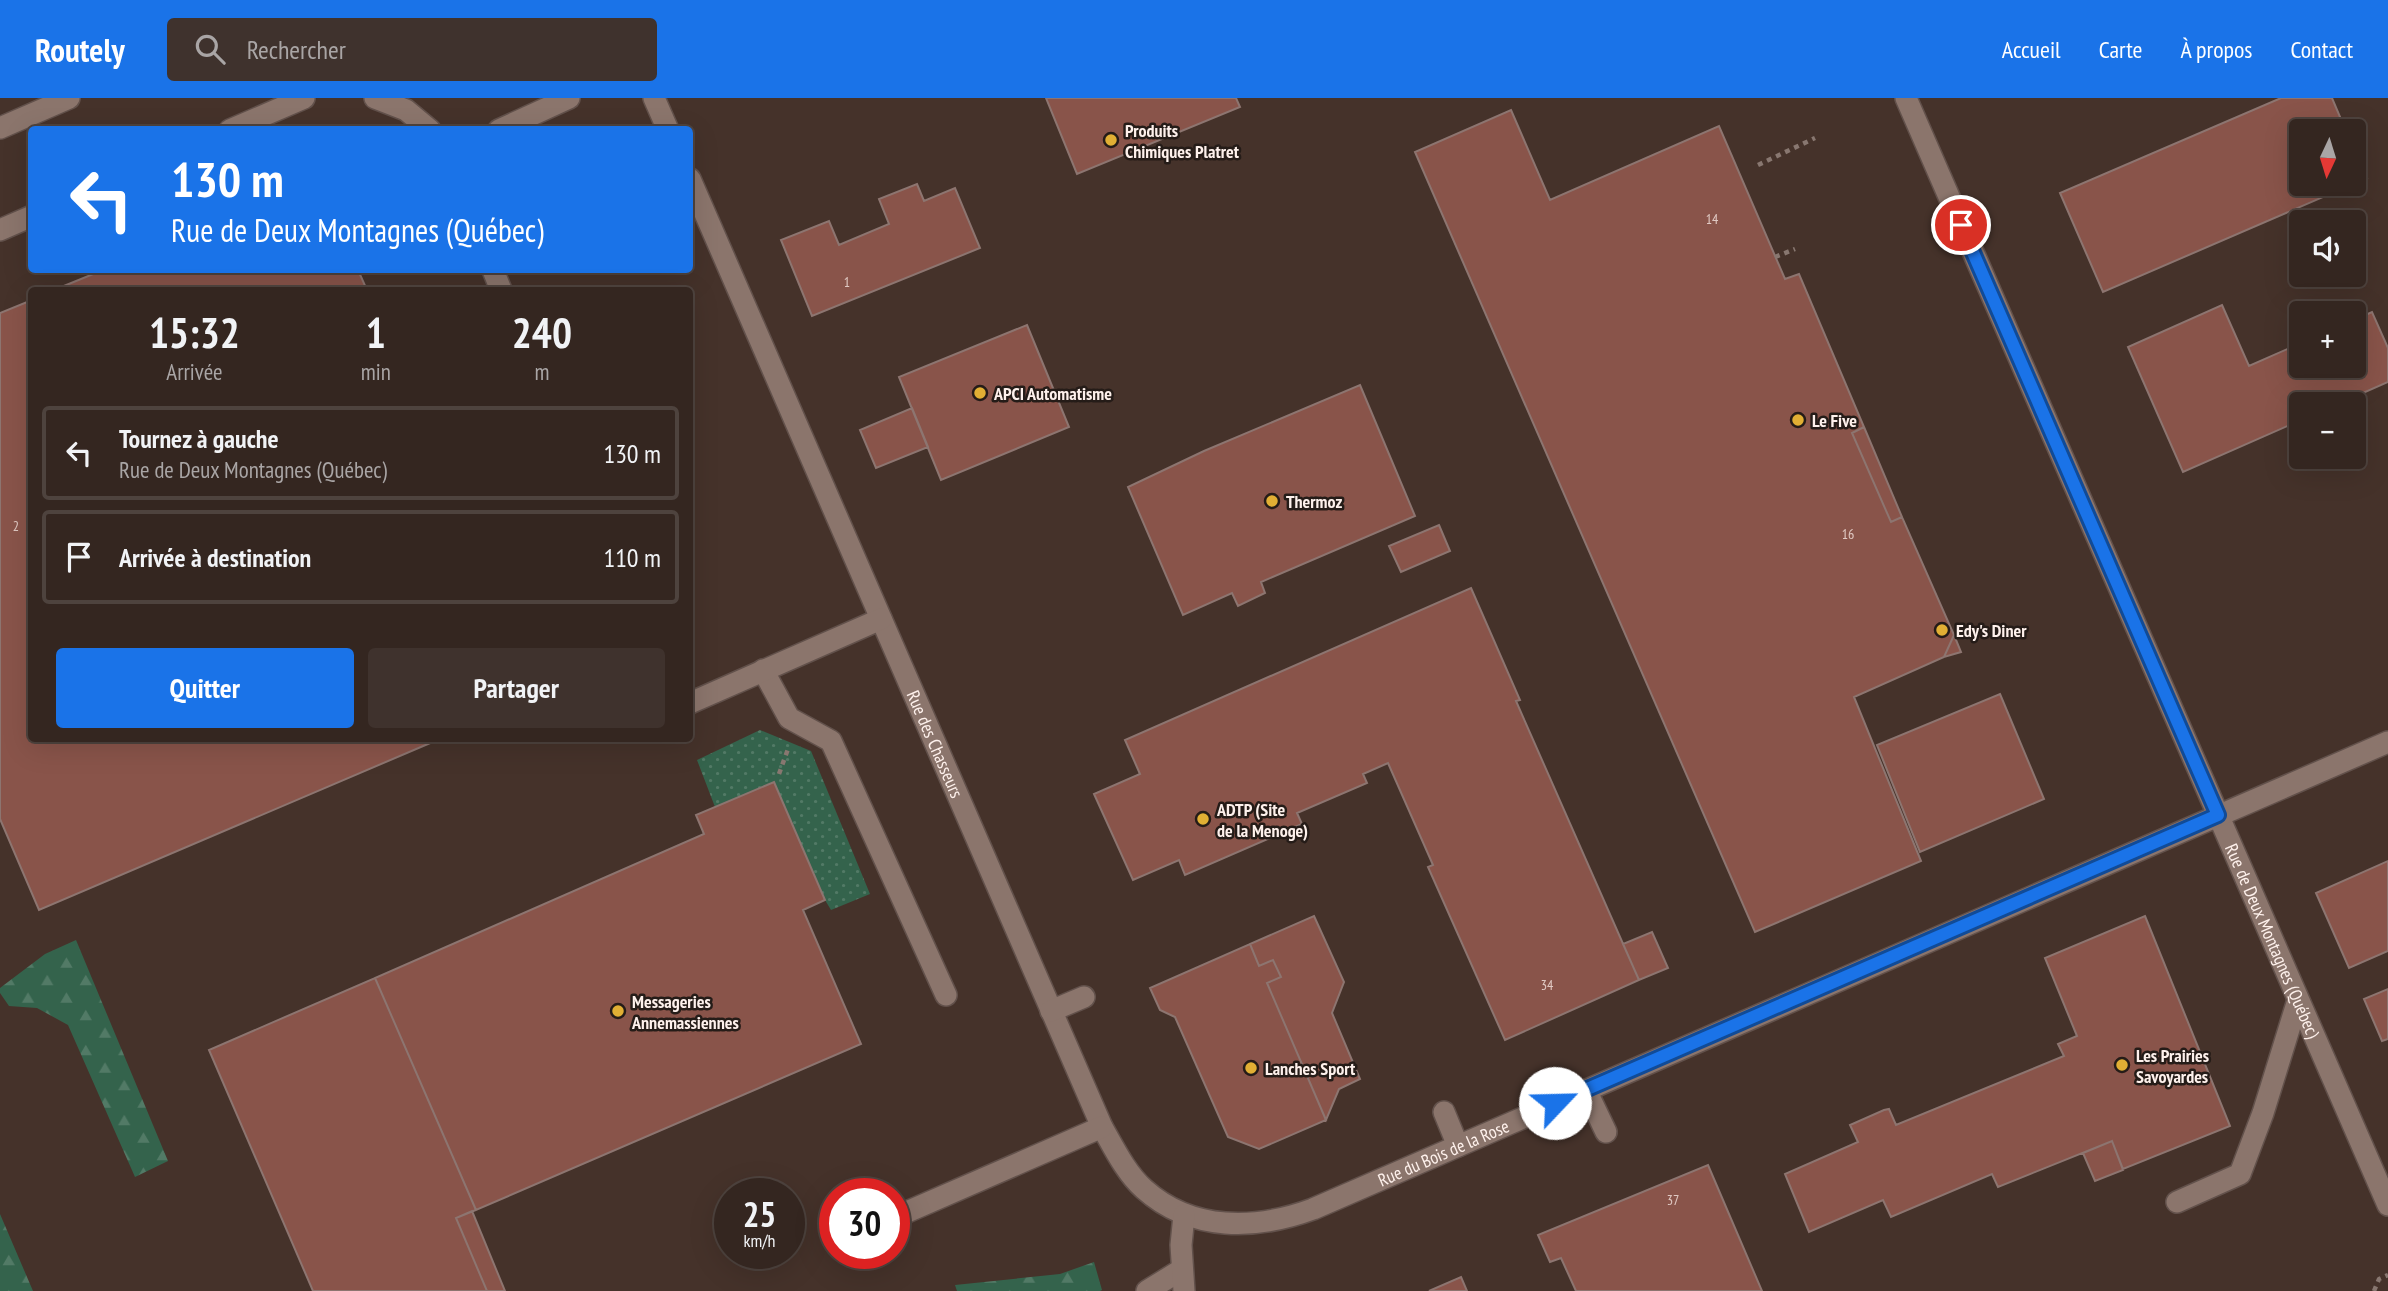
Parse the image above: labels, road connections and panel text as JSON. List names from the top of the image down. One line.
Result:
{"streets":{"street":["Rue des Chasseurs","Rue de Deux Montagnes (Québec)","Rue du Bois de la Rose"]},"crossings":[["Rue des Chasseurs","Rue du Bois de la Rose"],["Rue de Deux Montagnes (Québec)","Rue du Bois de la Rose"]],"places":["Produits Chimiques Platret","APCI Automatisme","Le Five","Thermoz","Edy's Diner","ADTP (Site de la Menoge)","Messageries Annemassiennes","Les Prairies Savoyardes","Lanches Sport"],"house_numbers":["14","1","2","16","34","37"],"north":"bottom","page":{"header":"Routely","search":"Rechercher","nav":["Accueil","Carte","À propos","Contact"],"map_buttons":["+","−"],"turn":["130 m","Rue de Deux Montagnes (Québec)"],"eta":["15:32","Arrivée","1","min","240","m"],"list":[{"name":"Tournez à gauche","note":"Rue de Deux Montagnes (Québec)","value":"130 m"},{"name":"Arrivée à destination","value":"110 m"}],"buttons":["Quitter","Partager"],"speed":"25 km/h","limit":"30"}}
